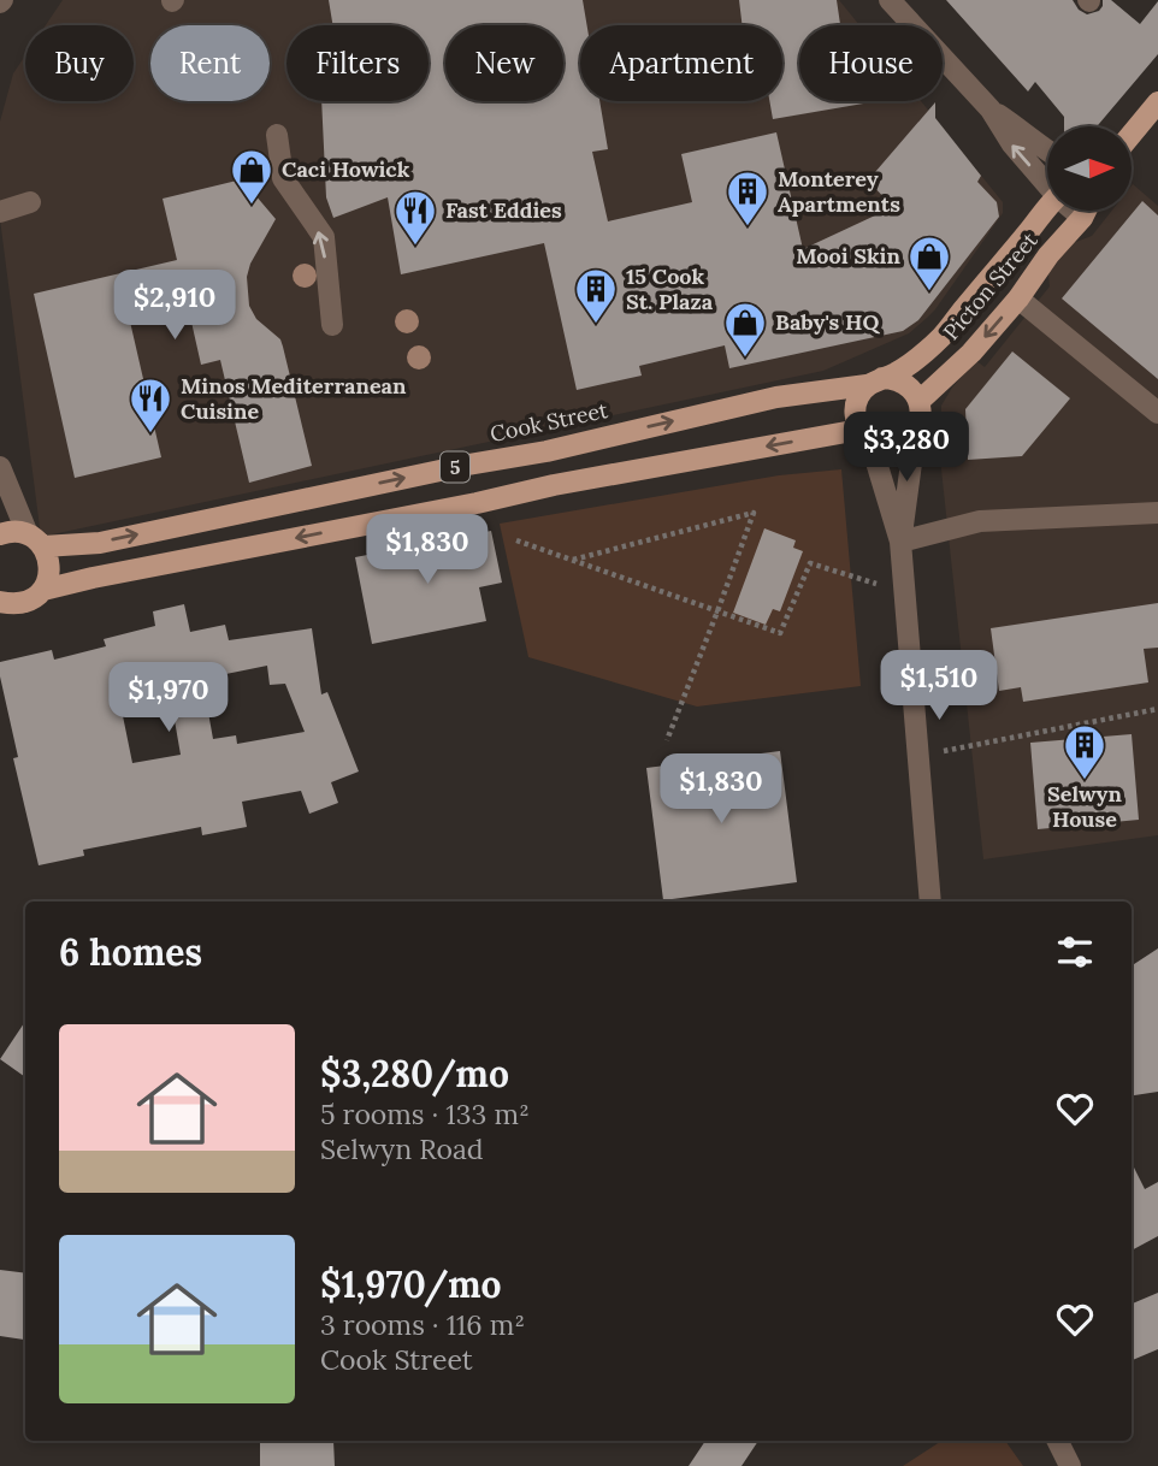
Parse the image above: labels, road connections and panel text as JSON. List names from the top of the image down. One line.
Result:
{"streets":{"main road":["Picton Street","Cook Street","5"]},"crossings":[["Picton Street","Cook Street"],["Picton Street","5"],["Cook Street","5"]],"places":{"shop":["Caci Howick","Mooi Skin","Baby's HQ"],"building":["Monterey Apartments","15 Cook St. Plaza","Selwyn House"],"restaurant":["Fast Eddies","Minos Mediterranean Cuisine"]},"north":"right","page":{"chip":["Buy","Rent","Filters","New","Apartment","House"],"price":["$2,910","$3,280","$1,830","$1,510","$1,970","$1,830"],"heading":"6 homes","list":[{"name":"$3,280/mo","note":"5 rooms · 133 m² · Selwyn Road"},{"name":"$1,970/mo","note":"3 rooms · 116 m² · Cook Street"}]}}
